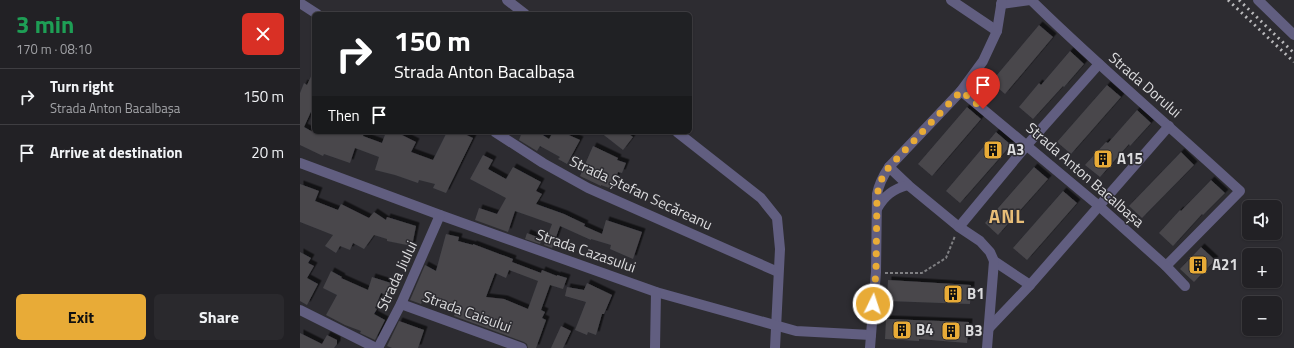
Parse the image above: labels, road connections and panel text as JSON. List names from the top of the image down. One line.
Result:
{"streets":{"street":["Strada Dorului","Strada Anton Bacalbașa","Strada Ștefan Secăreanu","Strada Cazasului","Strada Jiului","Strada Caisului"]},"crossings":[["Strada Dorului","Strada Anton Bacalbașa"],["Strada Cazasului","Strada Jiului"],["Strada Jiului","Strada Caisului"]],"districts":["ANL"],"places":{"building":["A3","A15","A21","B1","B4","B3"]},"page":{"heading":["3 min","170 m · 08:10"],"turn":["150 m","Strada Anton Bacalbașa"],"list":[{"name":"Turn right","note":"Strada Anton Bacalbașa","value":"150 m"},{"name":"Arrive at destination","value":"20 m"}],"then":"Then","map_buttons":["+","−"],"buttons":["Exit","Share"]}}
